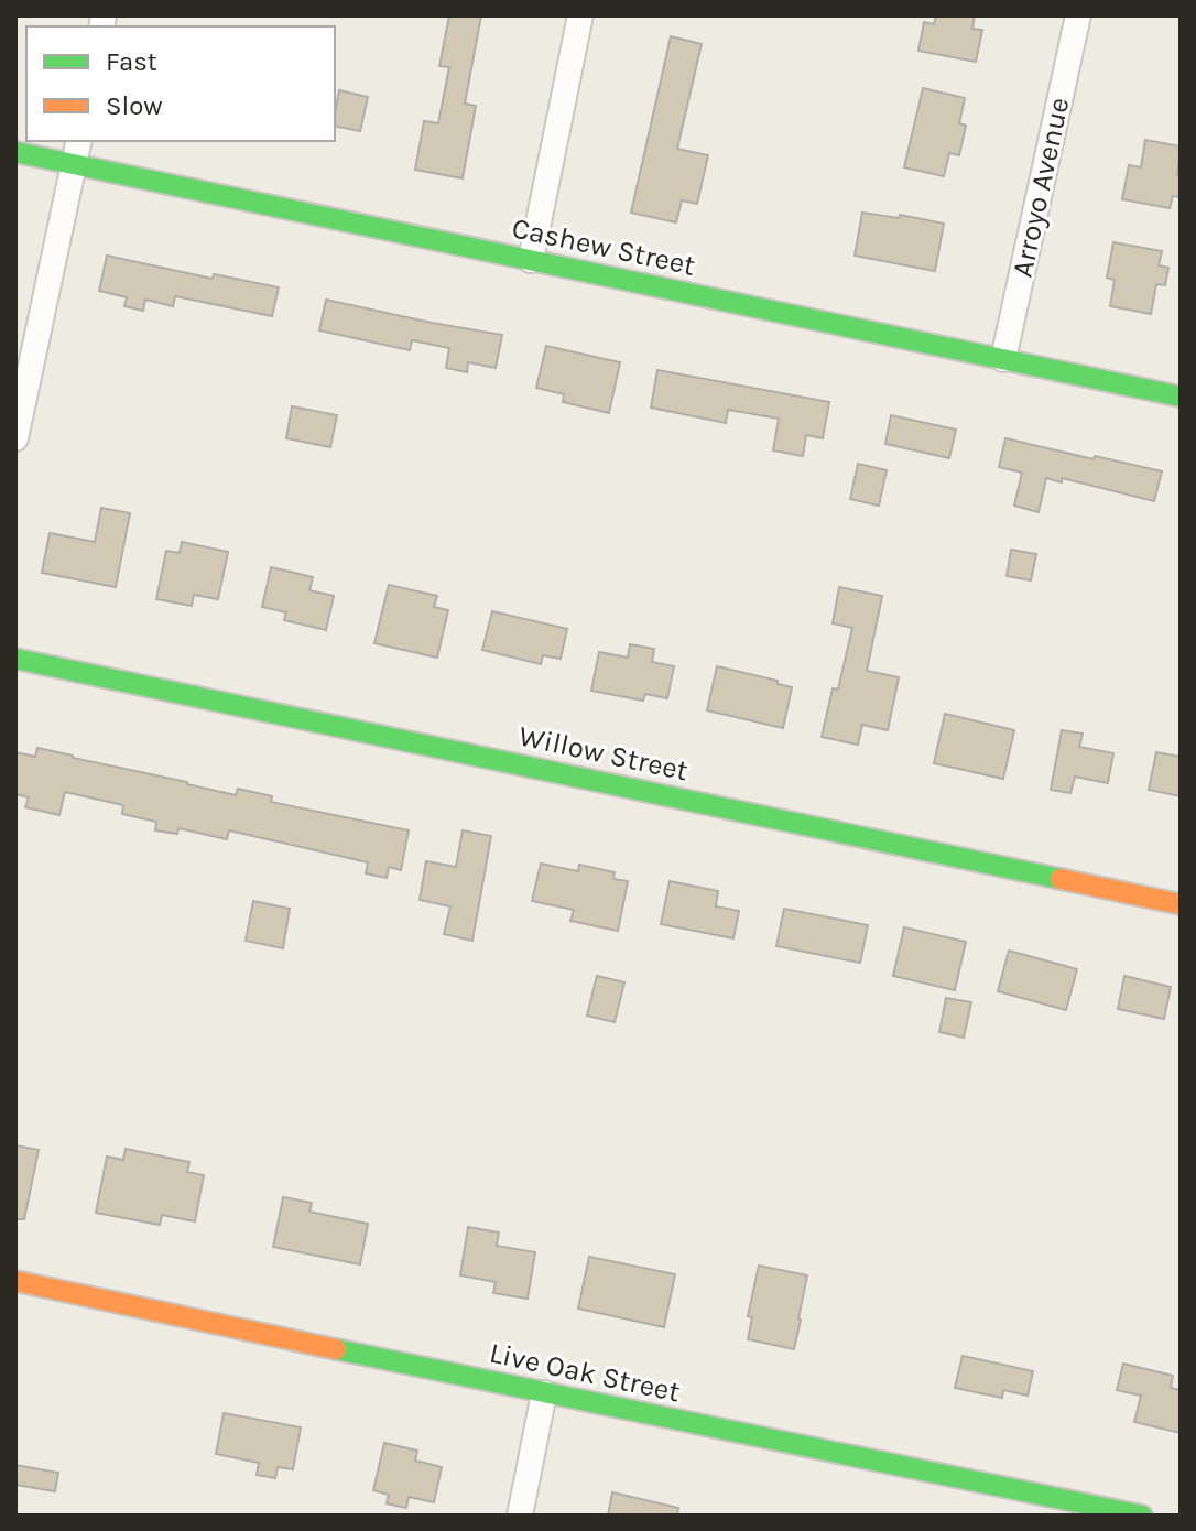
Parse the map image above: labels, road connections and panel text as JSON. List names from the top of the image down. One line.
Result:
{"streets":{"street":["Arroyo Avenue","Cashew Street","Willow Street","Live Oak Street"]},"crossings":[["Arroyo Avenue","Cashew Street"]],"legend":["Fast","Slow"]}
